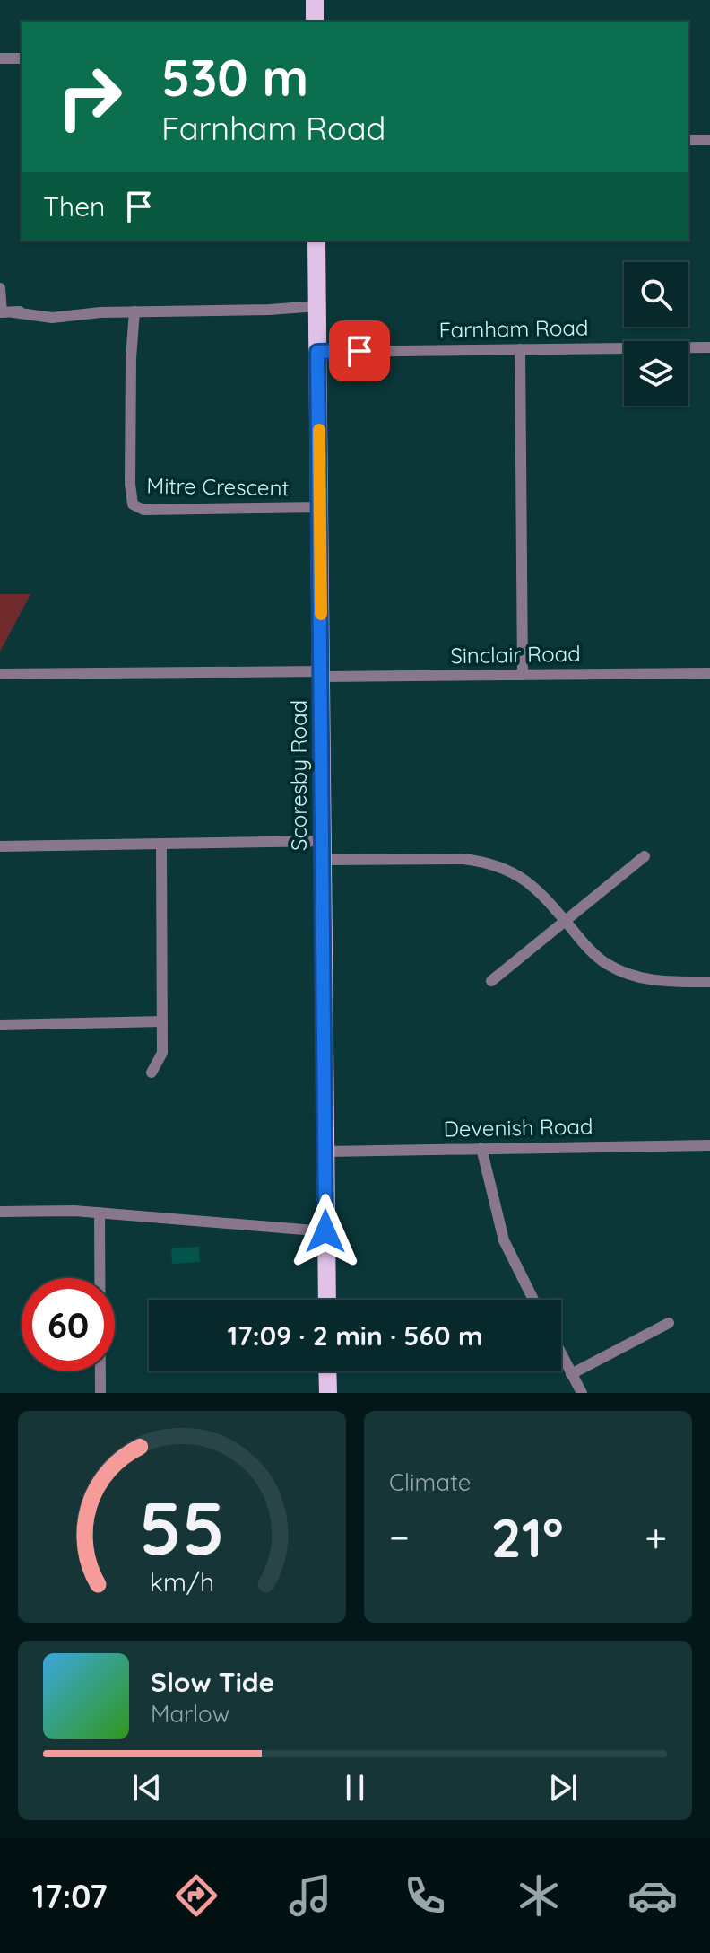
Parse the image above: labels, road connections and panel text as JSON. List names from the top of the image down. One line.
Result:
{"streets":{"main road":["Scoresby Road"],"street":["Farnham Road","Mitre Crescent","Sinclair Road","Devenish Road"]},"crossings":[["Farnham Road","Scoresby Road"],["Mitre Crescent","Scoresby Road"],["Sinclair Road","Scoresby Road"],["Scoresby Road","Devenish Road"]],"page":{"turn":["530 m","Farnham Road"],"then":"Then","limit":"60","trip":"17:09 · 2 min · 560 m","tile":"Climate","heat":["−","21°","+"],"song":["Slow Tide","Marlow"],"tabs":"17:07","gauge":["55","km/h"]}}
